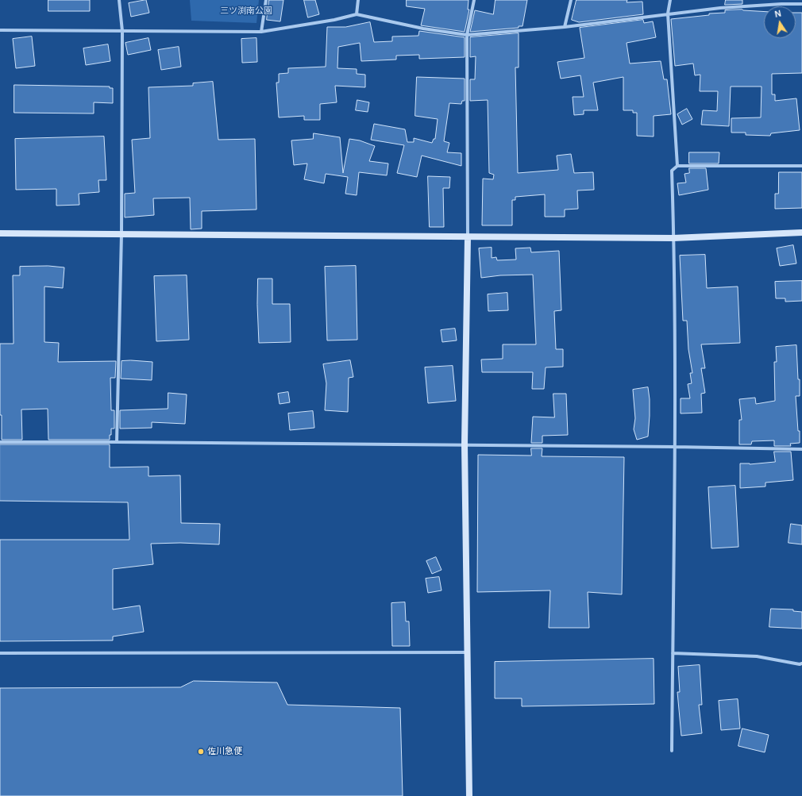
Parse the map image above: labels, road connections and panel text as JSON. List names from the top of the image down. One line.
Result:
{"parks":["三ツ渕南公園"],"places":["佐川急便"],"north":"top"}
